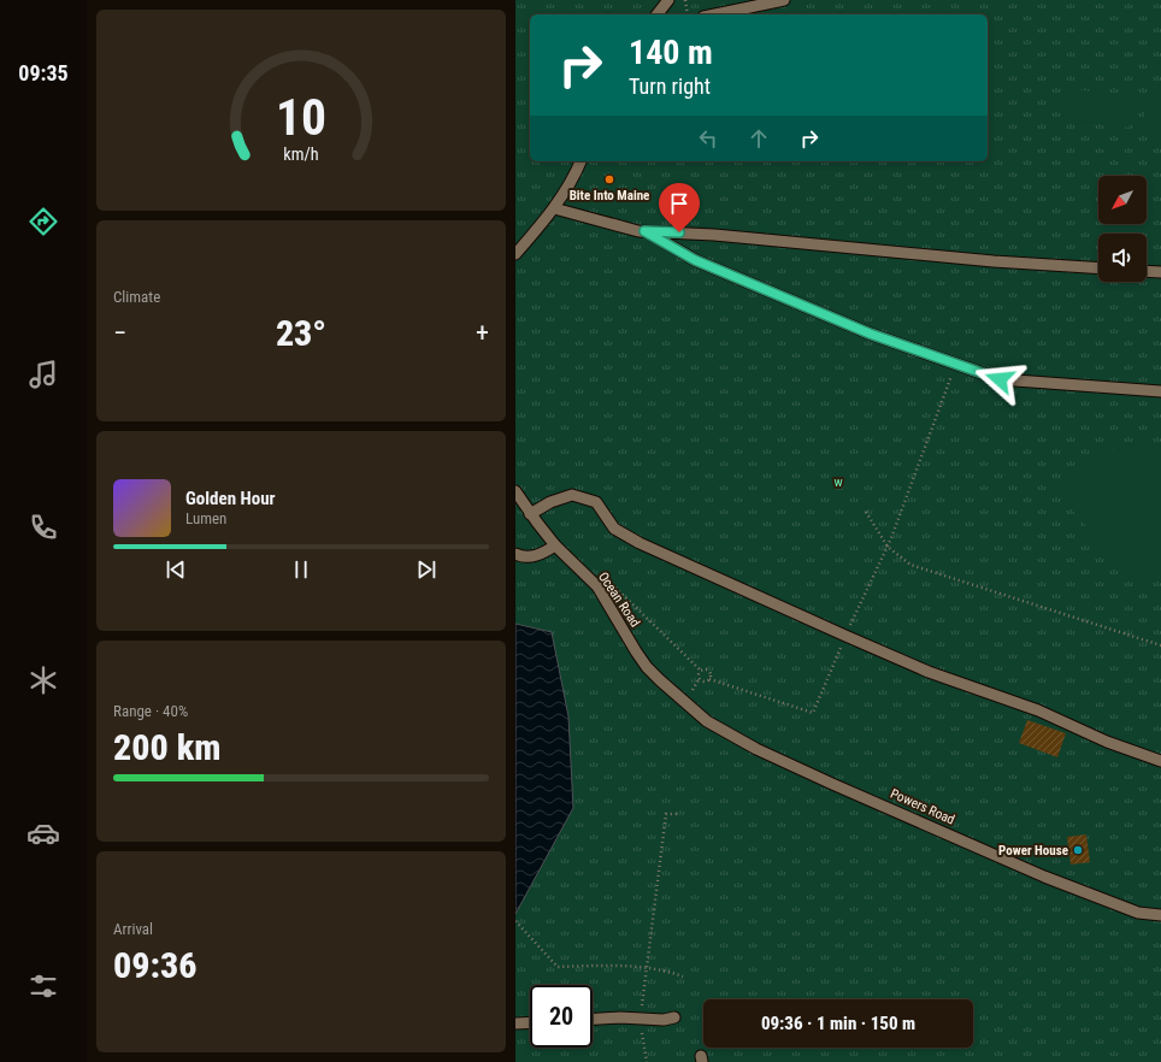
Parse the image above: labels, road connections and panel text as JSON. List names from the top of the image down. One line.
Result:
{"streets":{"lane":["Ocean Road","Powers Road"]},"crossings":[["Ocean Road","Powers Road"]],"parks":["w"],"places":["Bite Into Maine","Power House"],"north":"bottom left","page":{"tabs":"09:35","turn":["140 m","Turn right"],"tile":["Climate",["Range · 40%","200 km"],["Arrival","09:36"]],"heat":["−","23°","+"],"song":["Golden Hour","Lumen"],"limit":"20","trip":"09:36 · 1 min · 150 m","gauge":["10","km/h"]}}
